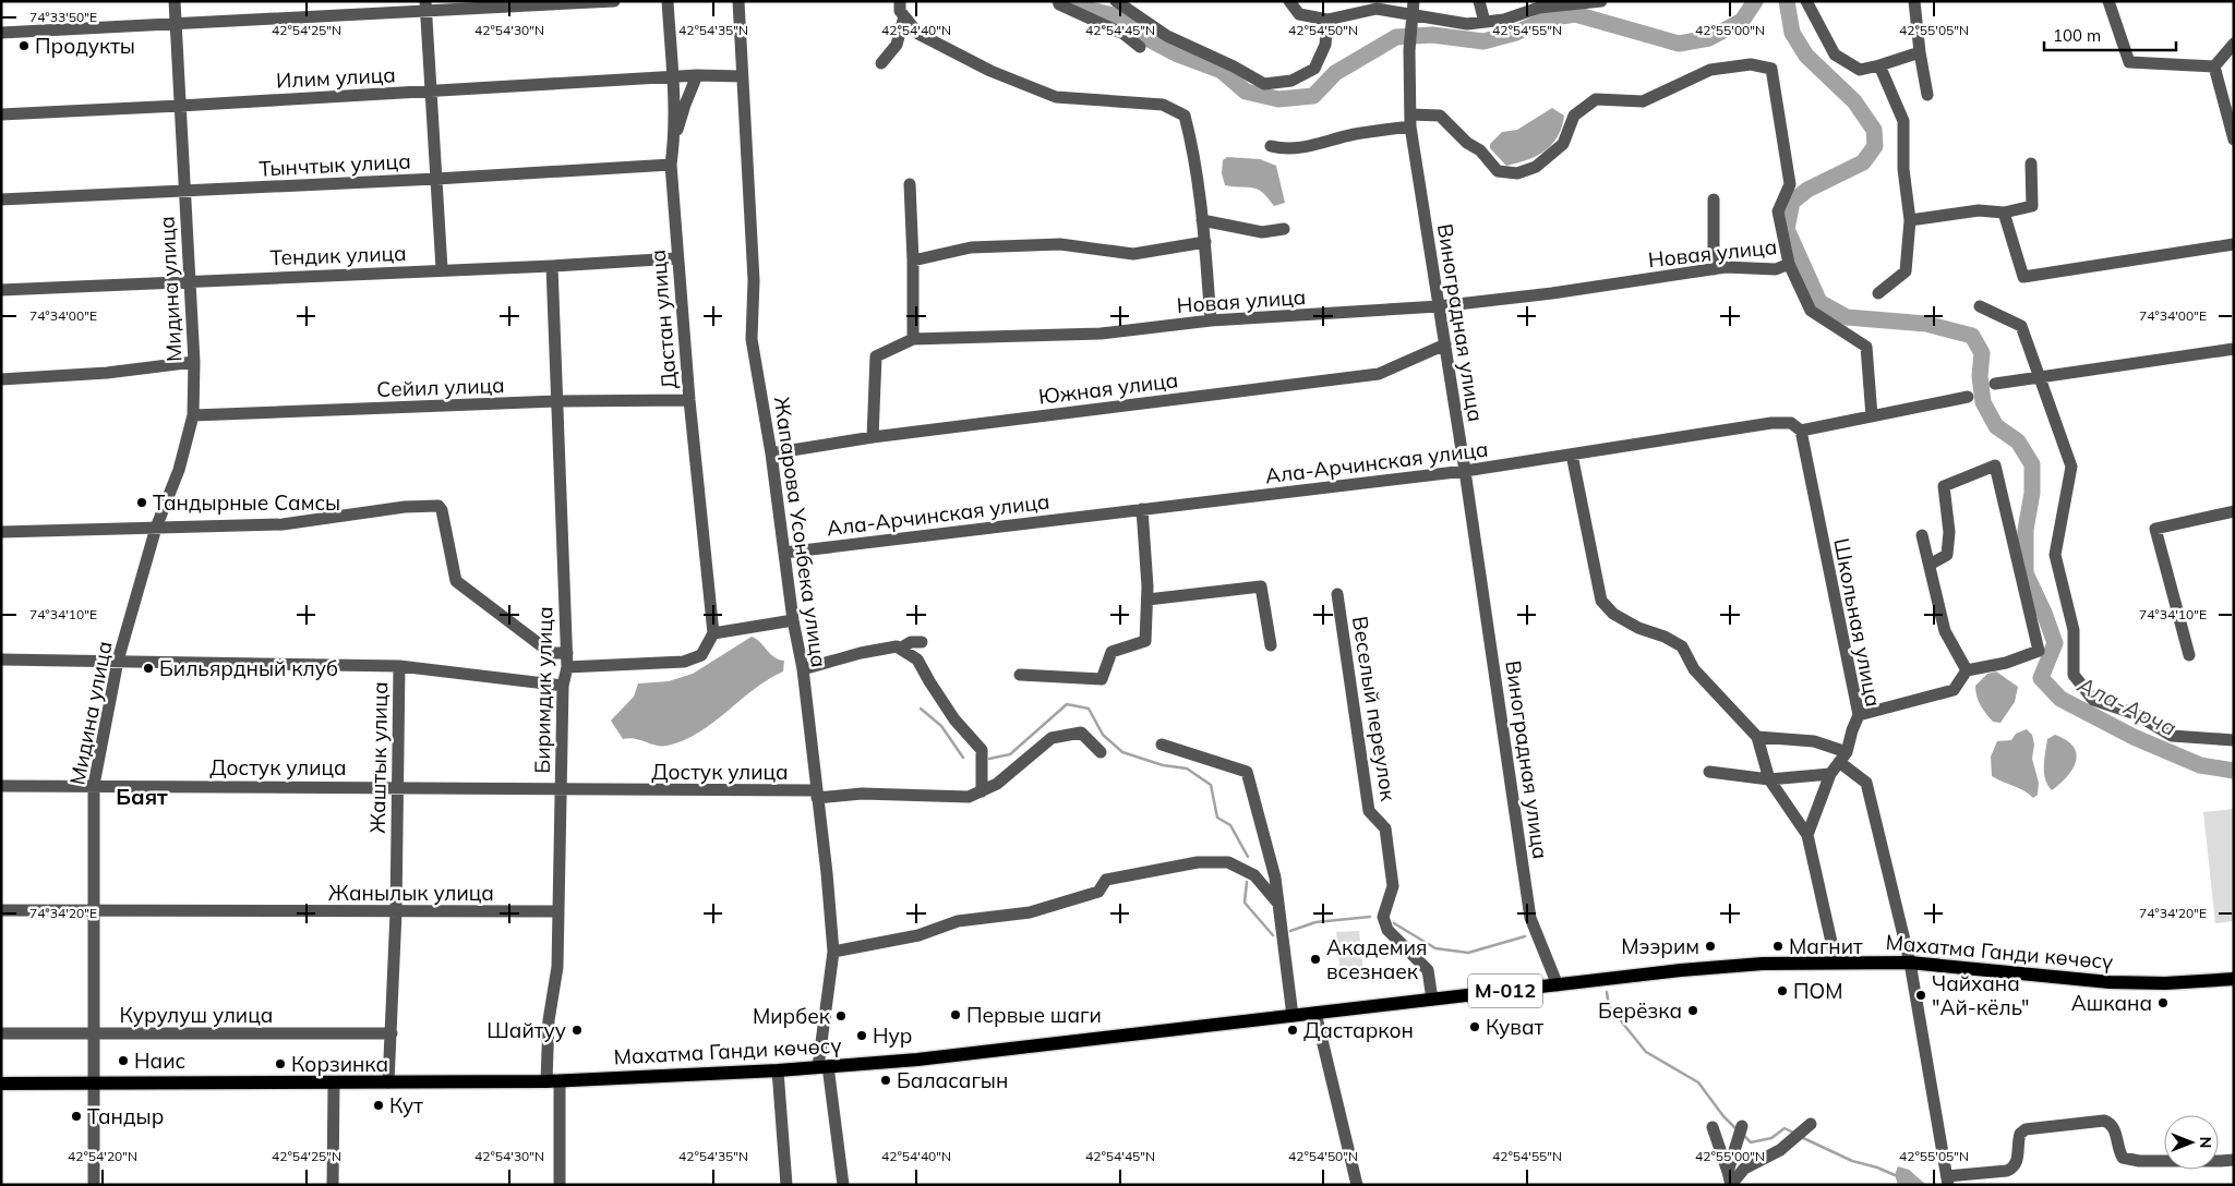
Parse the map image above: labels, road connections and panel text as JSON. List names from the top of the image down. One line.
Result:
{"streets":{"main road":["Махатма Ганди көчөсү","М-012"],"street":["Илим улица","Тынчтык улица","Новая улица","Тендик улица","Мидина улица","Дастан улица","Виноградная улица","Сейил улица","Южная улица","Ала-Арчинская улица","Жапарова Усонбека улица","Школьная улица","Биримдик улица","Веселый переулок","Жаштык улица","Достук улица","Жанылык улица","Курулуш улица"]},"crossings":[["Илим улица","Мидина улица"],["Илим улица","Дастан улица"],["Илим улица","Жапарова Усонбека улица"],["Тынчтык улица","Мидина улица"],["Тынчтык улица","Дастан улица"],["Новая улица","Виноградная улица"],["Новая улица","Южная улица"],["Тендик улица","Мидина улица"],["Тендик улица","Дастан улица"],["Тендик улица","Биримдик улица"],["Мидина улица","Сейил улица"],["Мидина улица","Жаштык улица"],["Мидина улица","Достук улица"],["Мидина улица","Жанылык улица"],["Мидина улица","Махатма Ганди көчөсү"],["Мидина улица","Курулуш улица"],["Дастан улица","Сейил улица"],["Виноградная улица","Южная улица"],["Виноградная улица","Ала-Арчинская улица"],["Виноградная улица","Махатма Ганди көчөсү"],["Сейил улица","Биримдик улица"],["Южная улица","Жапарова Усонбека улица"],["Ала-Арчинская улица","Жапарова Усонбека улица"],["Ала-Арчинская улица","Школьная улица"],["Жапарова Усонбека улица","Достук улица"],["Жапарова Усонбека улица","Махатма Ганди көчөсү"],["Биримдик улица","Достук улица"],["Биримдик улица","Жанылык улица"],["Биримдик улица","Махатма Ганди көчөсү"],["Веселый переулок","Махатма Ганди көчөсү"],["Жаштык улица","Достук улица"],["Жаштык улица","Жанылык улица"],["Жаштык улица","Махатма Ганди көчөсү"],["Жаштык улица","Курулуш улица"]],"districts":["Баят"],"water":["Ала-Арча"],"places":["Продукты","Тандырные Самсы","Бильярдный клуб","Мээрим","Магнит","Академия всезнаек","ПОМ","Чайхана \"Ай-кёль\"","Ашкана","Берёзка","Первые шаги","Мирбек","Куват","Шайтуу","Дастаркон","Нур","Наис","Корзинка","Баласагын","Кут","Тандыр"],"scale_bar":"100 m","north":"right","coordinates":["74°33'50\"E","42°54'25\"N","42°54'30\"N","42°54'35\"N","42°54'40\"N","42°54'45\"N","42°54'50\"N","42°54'55\"N","42°55'00\"N","42°55'05\"N","74°34'00\"E","74°34'10\"E","74°34'20\"E","42°54'20\"N"]}
